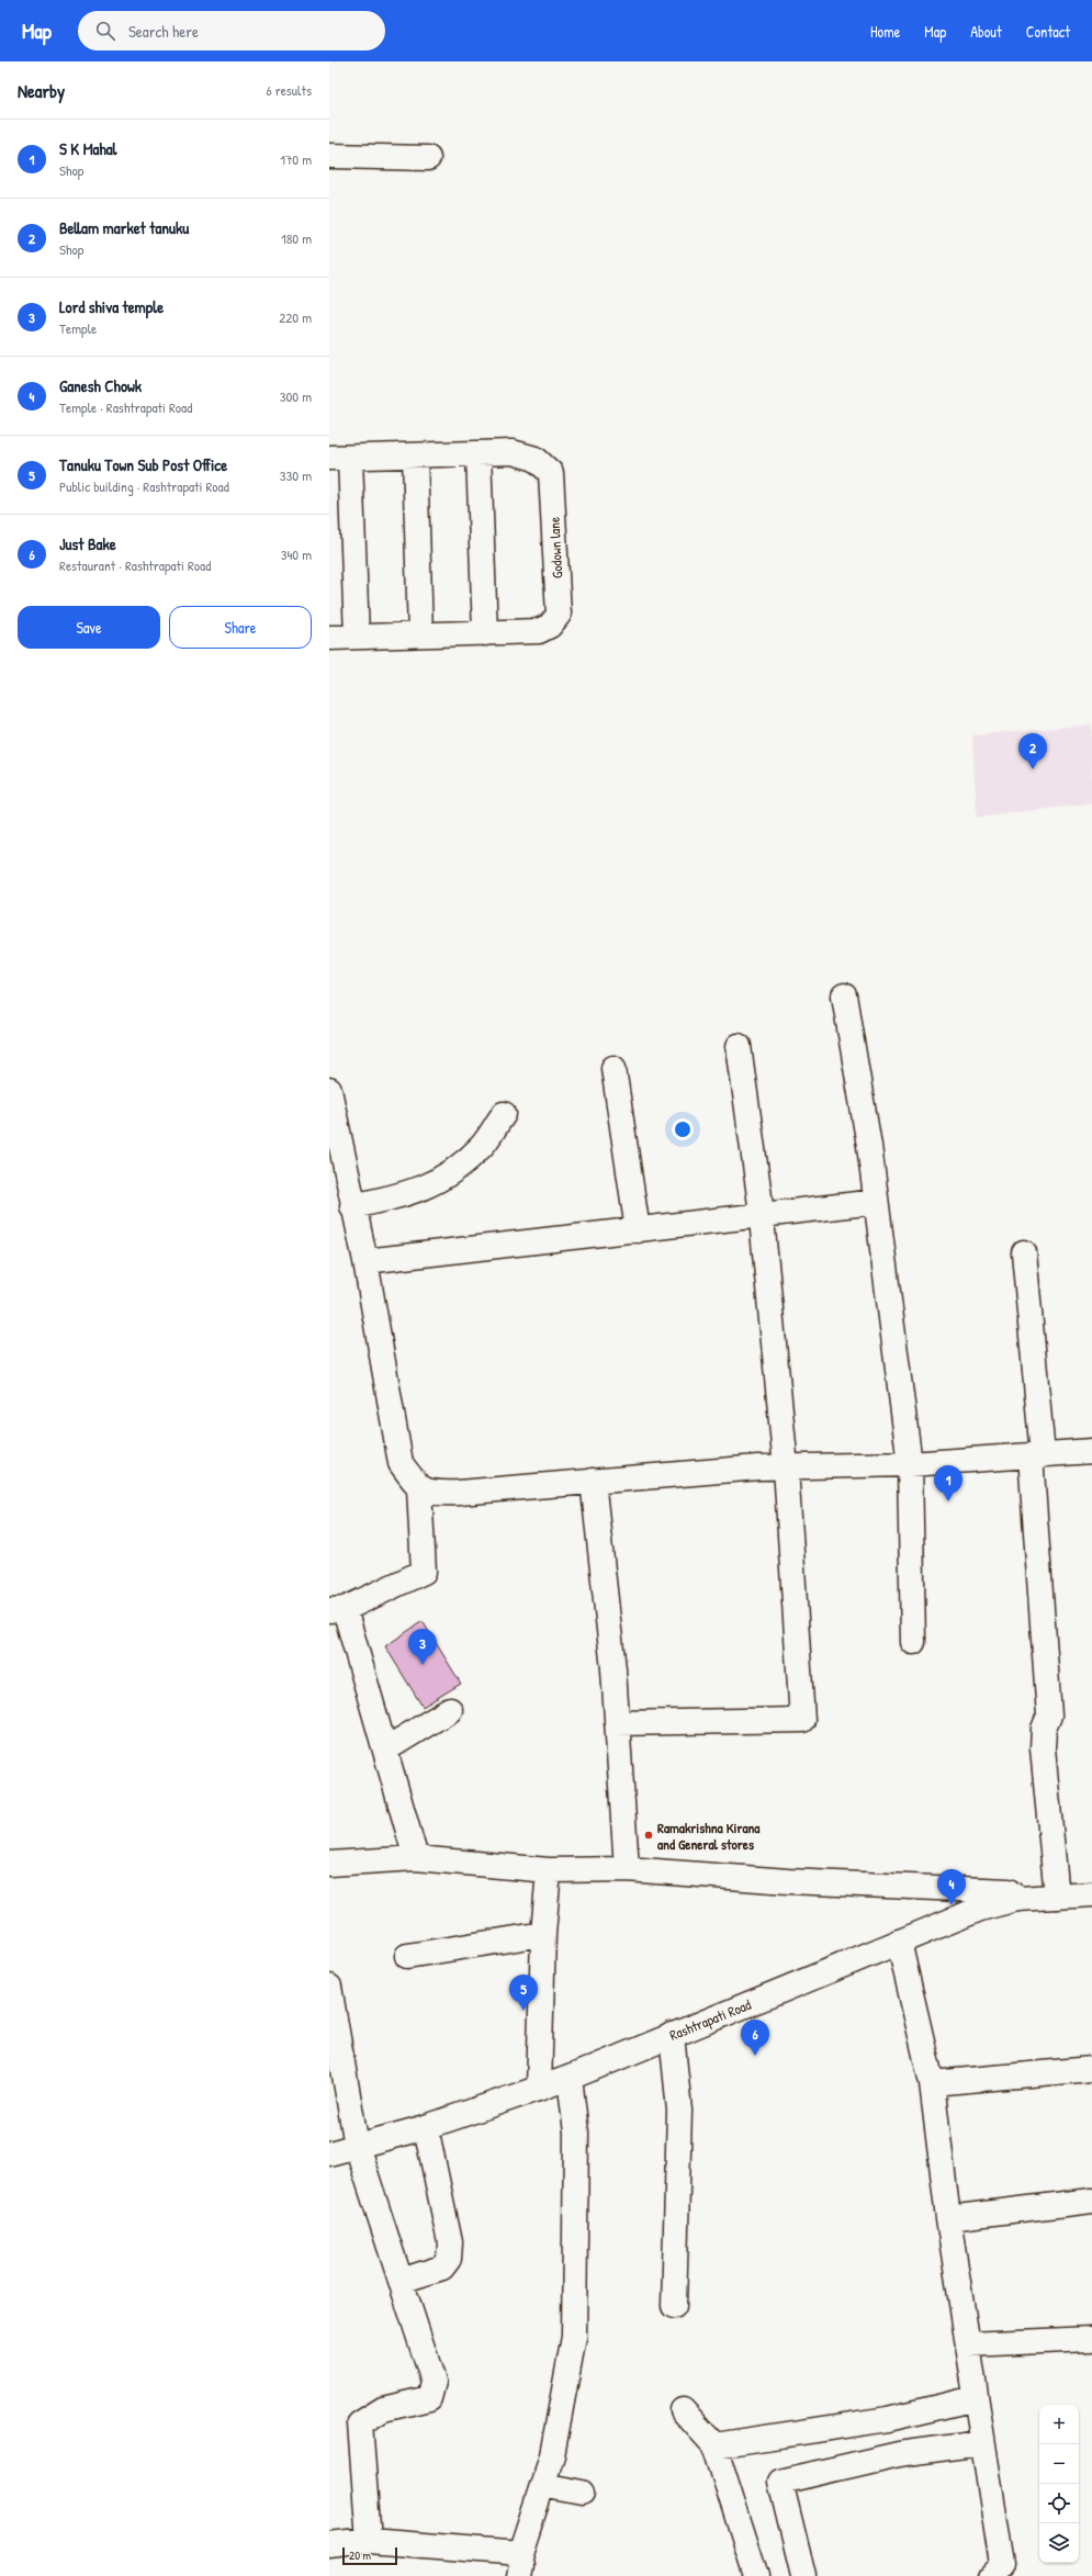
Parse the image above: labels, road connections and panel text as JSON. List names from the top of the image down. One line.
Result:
{"streets":{"street":["Godown lane","Rashtrapati Road"]},"places":["Ramakrishna Kirana and General stores"],"scale_bar":"20 m","page":{"header":"Map","search":"Search here","nav":["Home","Map","About","Contact"],"heading":["Nearby","6 results"],"list":[{"mark":"1","name":"S K Mahal","note":"Shop","value":"170 m"},{"mark":"2","name":"Bellam market tanuku","note":"Shop","value":"180 m"},{"mark":"3","name":"Lord shiva temple","note":"Temple","value":"220 m"},{"mark":"4","name":"Ganesh Chowk","note":"Temple · Rashtrapati Road","value":"300 m"},{"mark":"5","name":"Tanuku Town Sub Post Office","note":"Public building · Rashtrapati Road","value":"330 m"},{"mark":"6","name":"Just Bake","note":"Restaurant · Rashtrapati Road","value":"340 m"}],"buttons":["Save","Share"],"pins":["2","1","3","4","5","6"],"map_buttons":["+","−"],"scale":"20 m"}}
